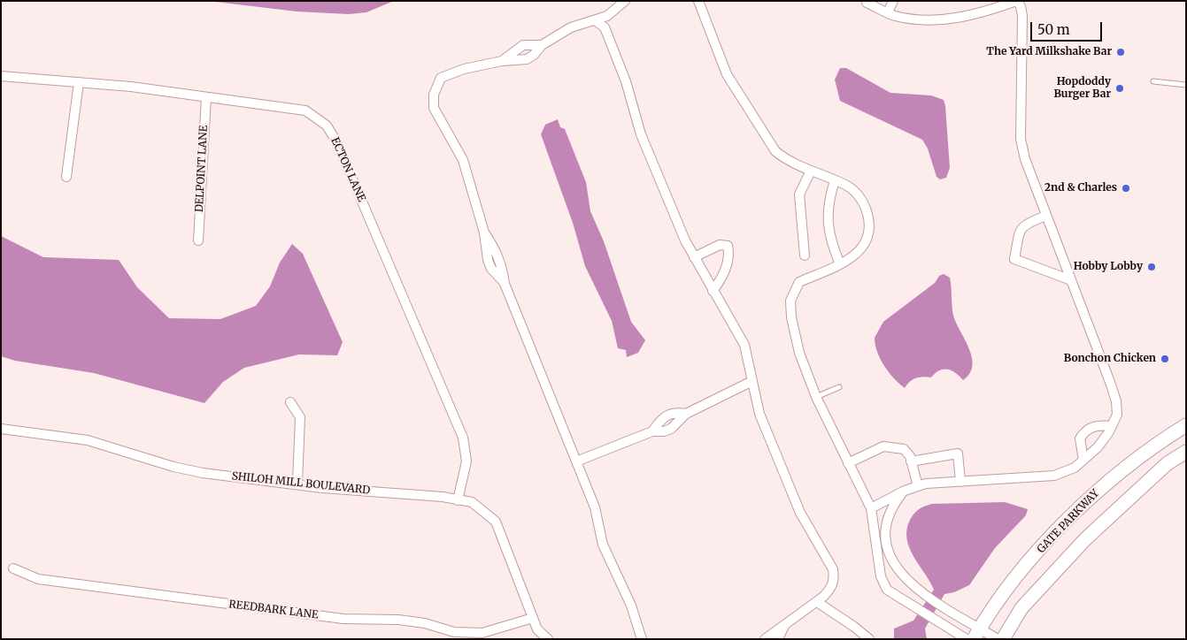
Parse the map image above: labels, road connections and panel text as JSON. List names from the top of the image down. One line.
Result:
{"streets":{"main road":["GATE PARKWAY"],"street":["DELPOINT LANE","ECTON LANE","SHILOH MILL BOULEVARD","REEDBARK LANE"]},"crossings":[["DELPOINT LANE","ECTON LANE"],["ECTON LANE","SHILOH MILL BOULEVARD"],["SHILOH MILL BOULEVARD","REEDBARK LANE"]],"places":["The Yard Milkshake Bar","Hopdoddy Burger Bar","2nd & Charles","Hobby Lobby","Bonchon Chicken"],"scale_bar":"50 m"}
